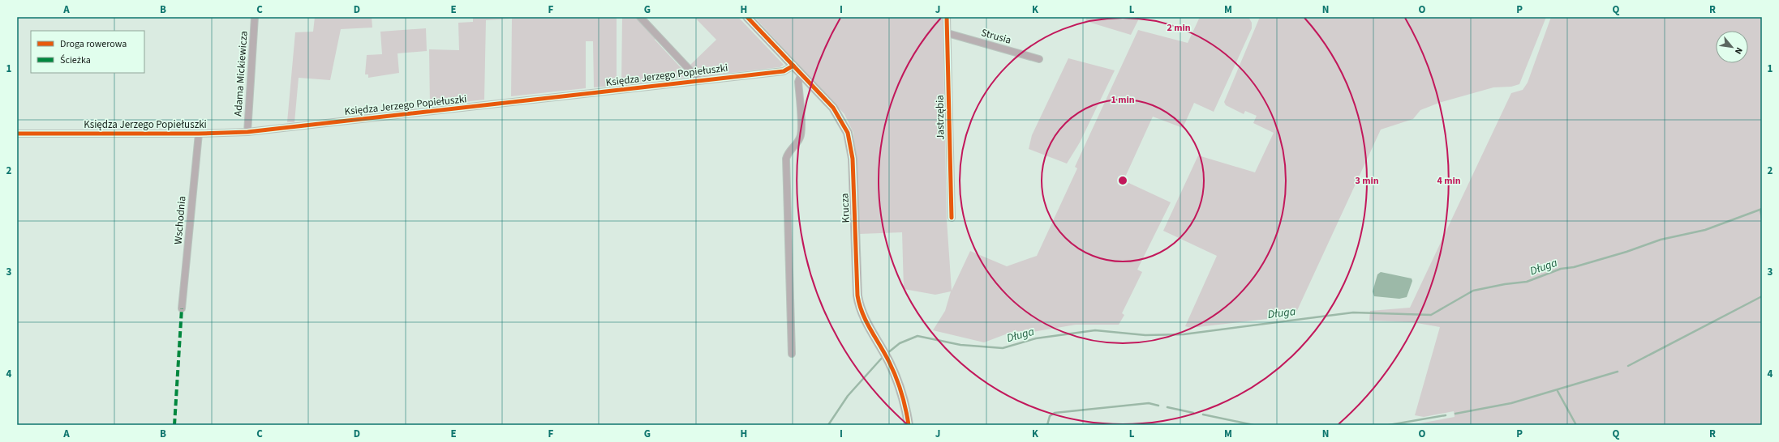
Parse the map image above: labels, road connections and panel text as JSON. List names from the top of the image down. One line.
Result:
{"streets":{"street":["Strusia","Adama Mickiewicza","Księdza Jerzego Popiełuszki","Jastrzębia","Krucza","Wschodnia"]},"crossings":[["Strusia","Jastrzębia"],["Adama Mickiewicza","Księdza Jerzego Popiełuszki"],["Księdza Jerzego Popiełuszki","Krucza"],["Księdza Jerzego Popiełuszki","Wschodnia"]],"water":["Długa"],"legend":["Droga rowerowa","Ścieżka"],"north":"bottom right","grid":{"columns":["A","B","C","D","E","F","G","H","I","J","K","L","M","N","O","P","Q","R"],"rows":["1","2","3","4"]},"rings":["2 min","1 min","3 min","4 min"]}
